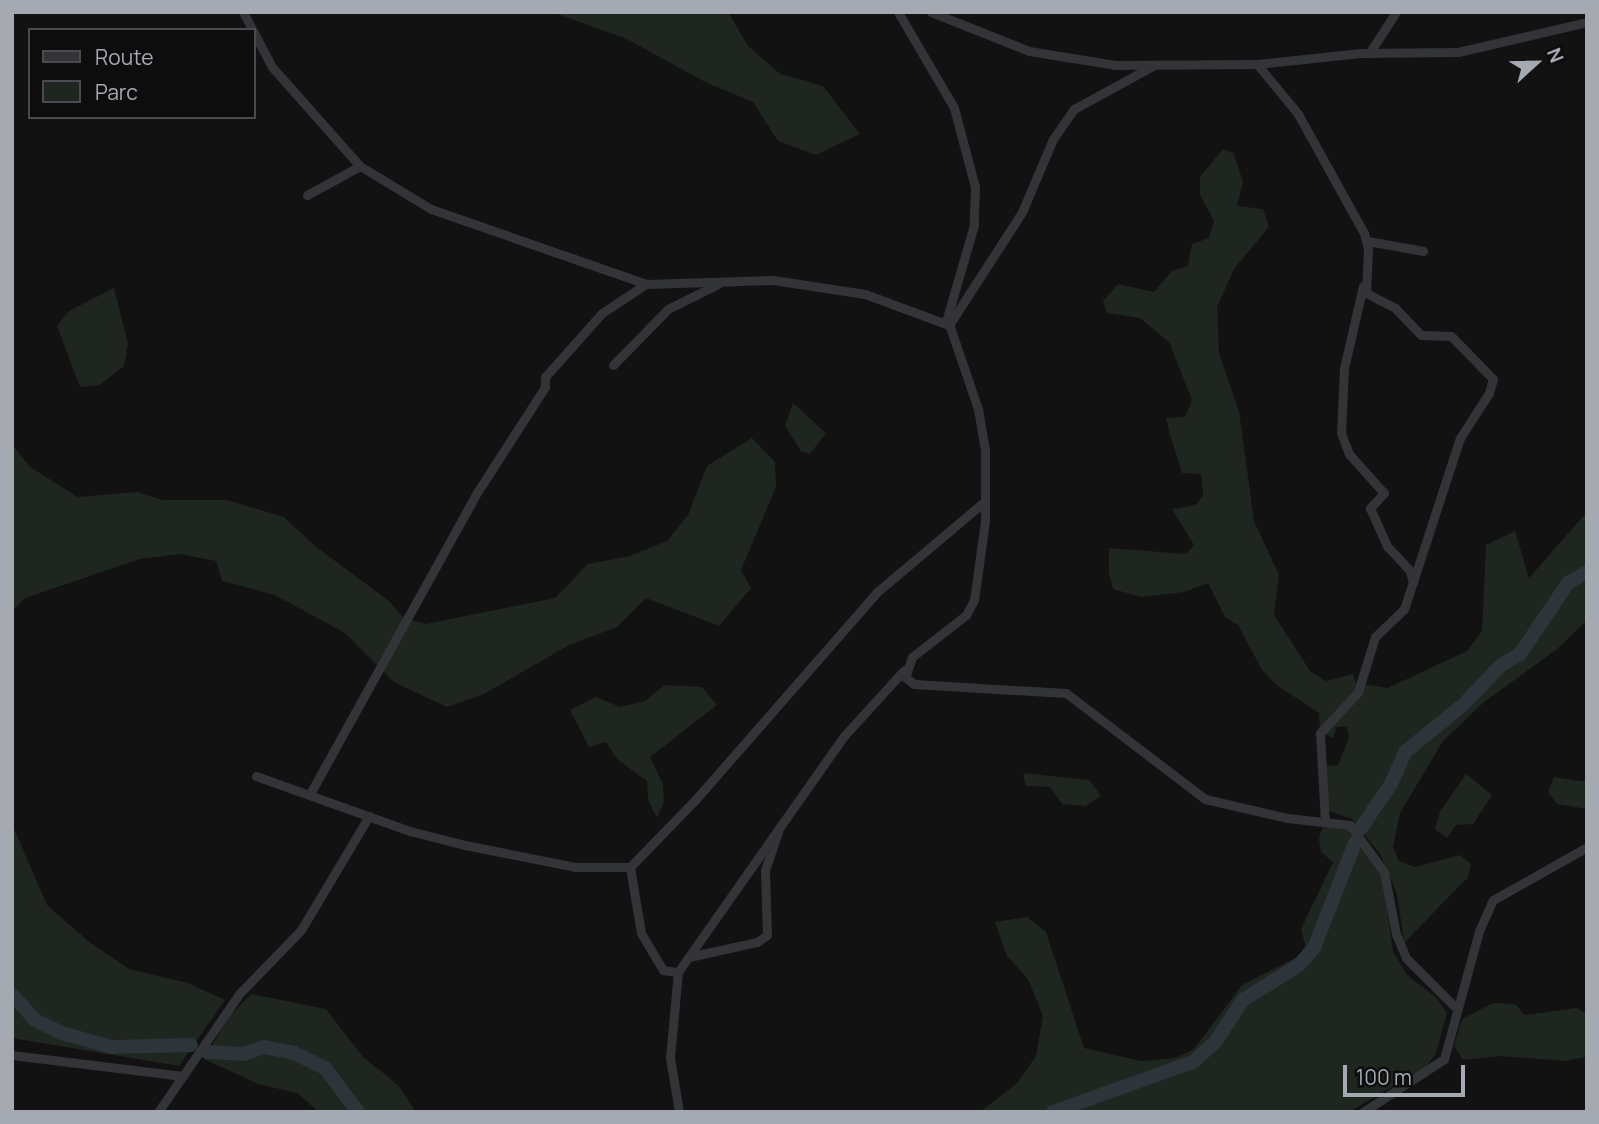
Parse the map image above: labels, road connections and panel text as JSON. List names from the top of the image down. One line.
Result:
{"legend":["Route","Parc"],"scale_bar":"100 m","north":"right"}
